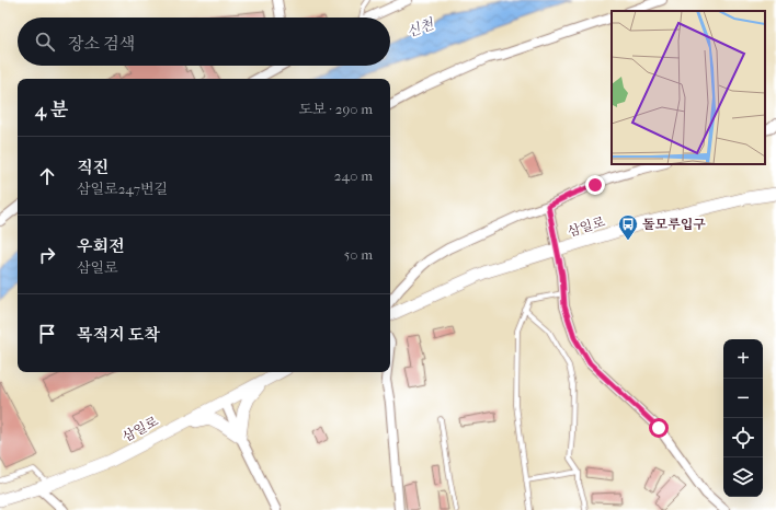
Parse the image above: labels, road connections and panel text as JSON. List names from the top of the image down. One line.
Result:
{"streets":{"main road":["삼일로"]},"water":["신천"],"places":{"bus stop":["돌모루입구"]},"page":{"search":"장소 검색","heading":["4 분","도보 · 290 m"],"list":[["직진","삼일로247번길","240 m"],["우회전","삼일로","50 m"],"목적지 도착"],"map_buttons":["+","−"]}}
